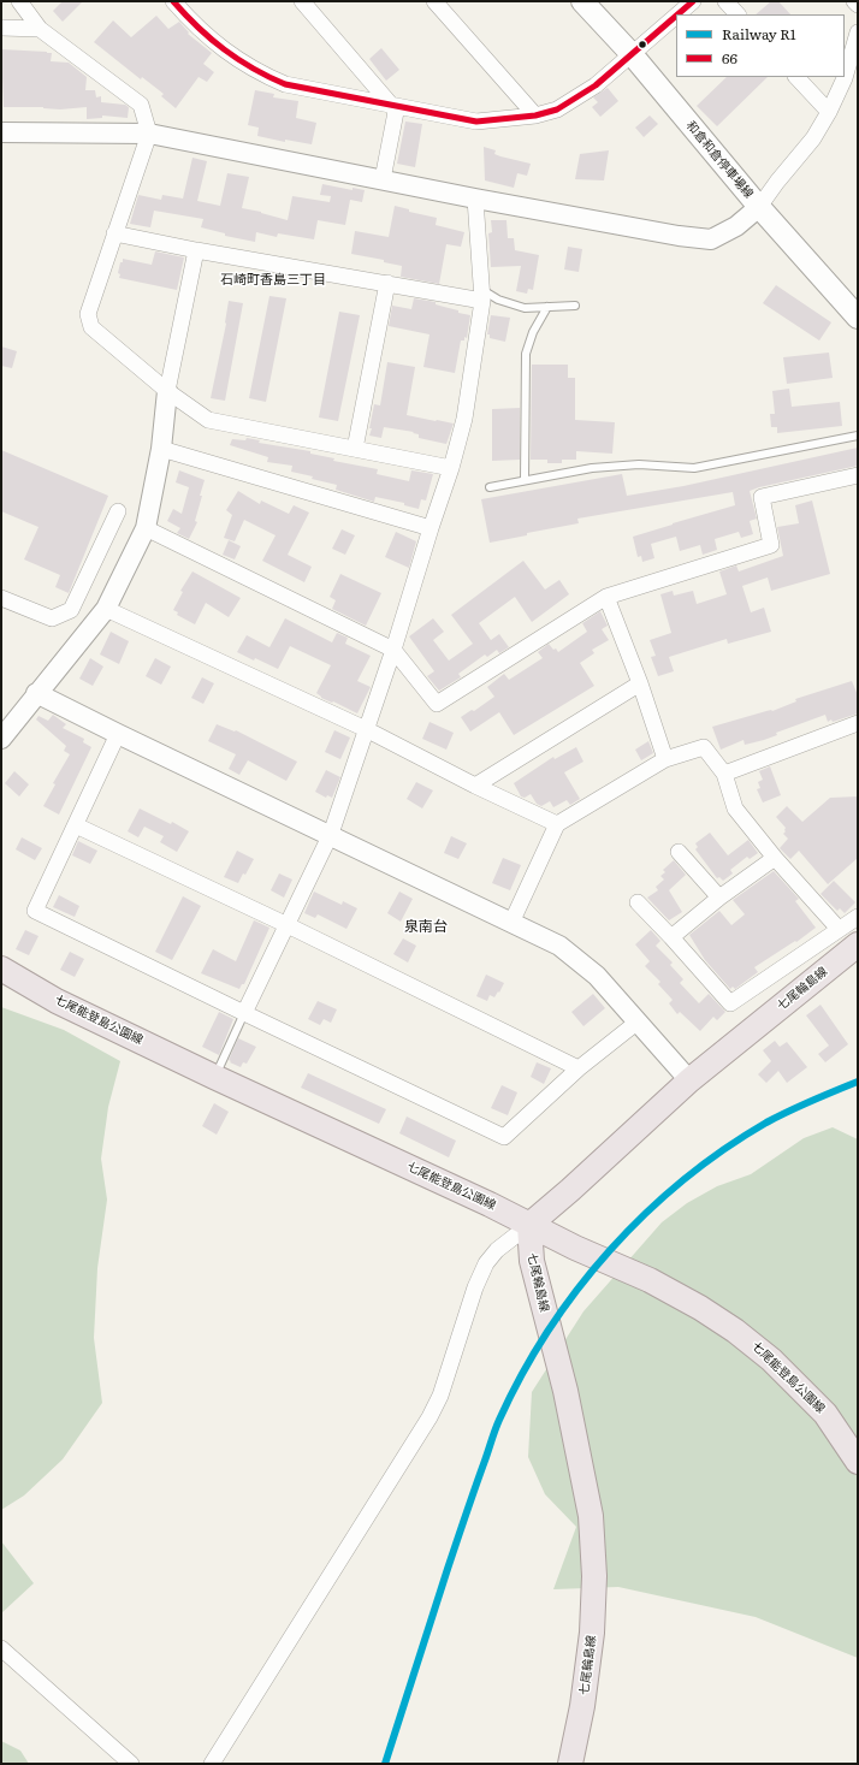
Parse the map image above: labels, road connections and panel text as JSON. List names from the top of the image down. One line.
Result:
{"streets":{"main road":["和倉和倉停車場線","七尾輪島線","七尾能登島公園線"]},"crossings":[["七尾輪島線","七尾能登島公園線"]],"districts":["石崎町香島三丁目","泉南台"],"lines":["transit line 66","rail line R1"],"legend":["Railway R1","66"]}
